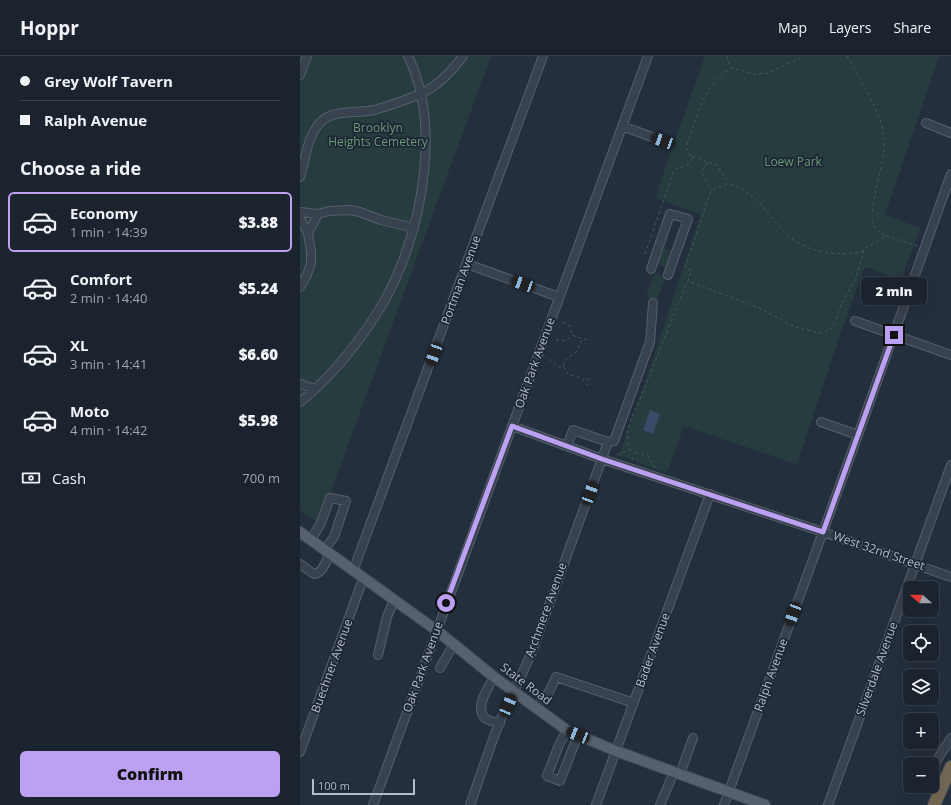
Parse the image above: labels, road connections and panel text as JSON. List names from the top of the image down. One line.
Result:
{"streets":{"main road":["State Road"],"street":["Portman Avenue","Oak Park Avenue","West 32nd Street","Archmere Avenue","Bader Avenue","Buechner Avenue","Silverdale Avenue","Ralph Avenue"]},"crossings":[["Portman Avenue","State Road"],["Oak Park Avenue","West 32nd Street"],["Oak Park Avenue","State Road"],["West 32nd Street","Archmere Avenue"],["West 32nd Street","Bader Avenue"],["West 32nd Street","Silverdale Avenue"],["West 32nd Street","Ralph Avenue"],["Archmere Avenue","State Road"],["Bader Avenue","State Road"],["Buechner Avenue","State Road"],["Ralph Avenue","State Road"]],"parks":["Brooklyn Heights Cemetery","Loew Park"],"scale_bar":"100 m","north":"left","page":{"header":"Hoppr","nav":["Map","Layers","Share"],"banner":["Grey Wolf Tavern","Ralph Avenue"],"heading":"Choose a ride","list":[{"name":"Economy","note":"1 min · 14:39","value":"$3.88"},{"name":"Comfort","note":"2 min · 14:40","value":"$5.24"},{"name":"XL","note":"3 min · 14:41","value":"$6.60"},{"name":"Moto","note":"4 min · 14:42","value":"$5.98"}],"bubble":"2 min","pay":["Cash","700 m"],"map_buttons":["+","−"],"buttons":"Confirm","scale":"100 m"}}
